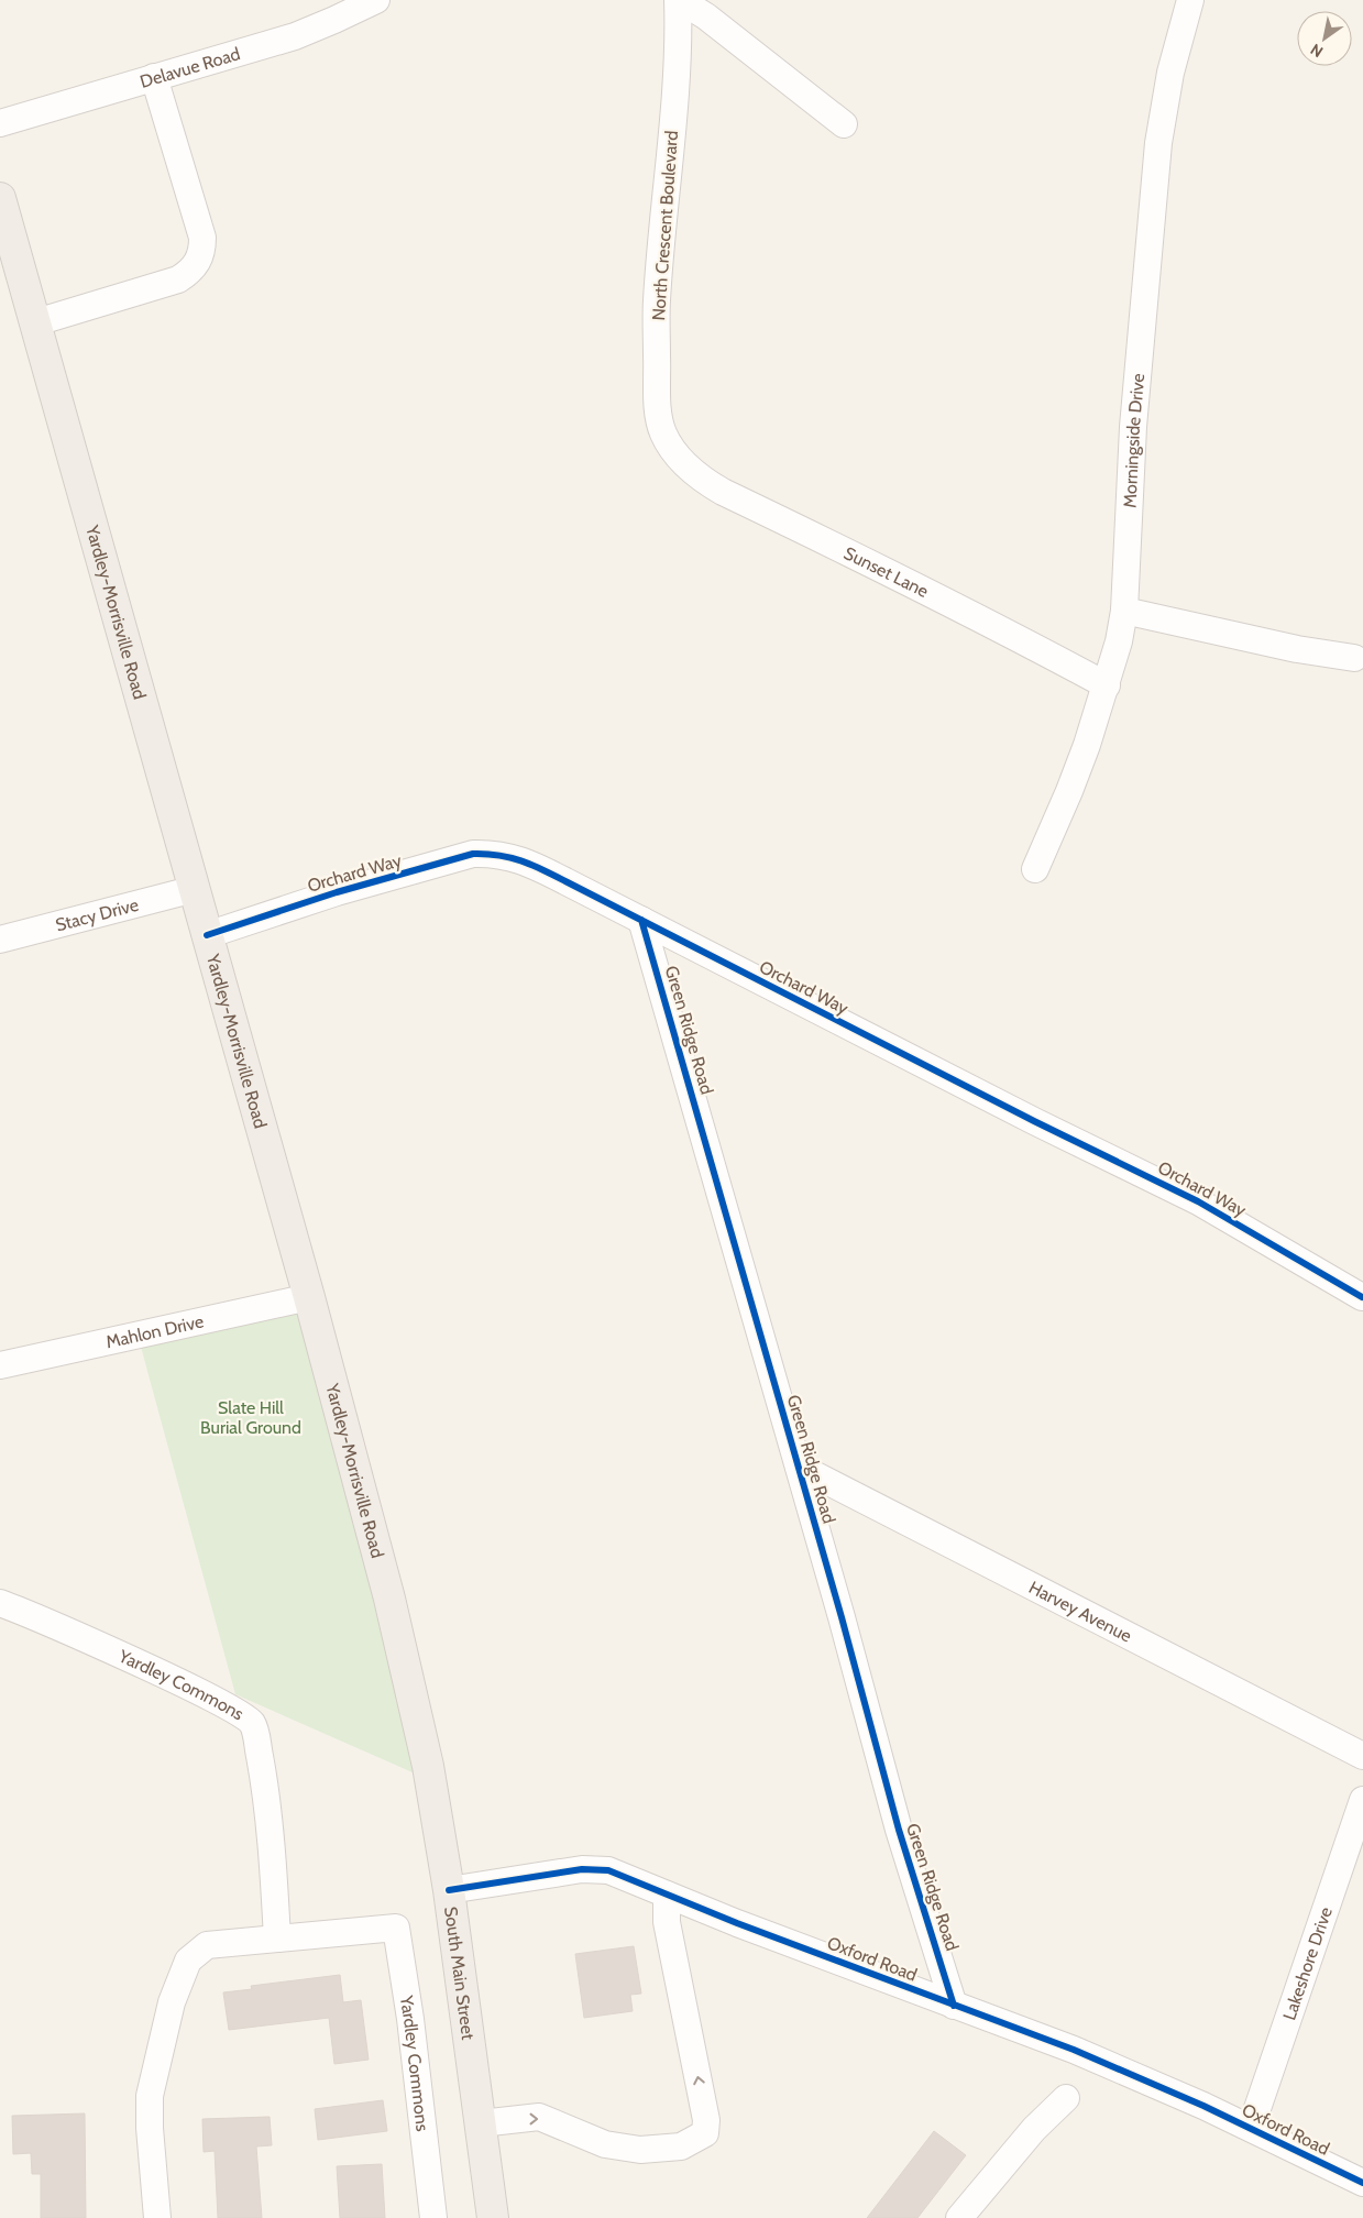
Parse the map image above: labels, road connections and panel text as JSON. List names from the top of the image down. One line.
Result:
{"streets":{"main road":["Yardley-Morrisville Road","South Main Street"],"street":["Delavue Road","North Crescent Boulevard","Morningside Drive","Sunset Lane","Orchard Way","Stacy Drive","Green Ridge Road","Mahlon Drive","Harvey Avenue","Yardley Commons","Oxford Road","Lakeshore Drive"]},"crossings":[["North Crescent Boulevard","Sunset Lane"],["Morningside Drive","Sunset Lane"],["Yardley-Morrisville Road","Orchard Way"],["Yardley-Morrisville Road","Stacy Drive"],["Yardley-Morrisville Road","Mahlon Drive"],["Yardley-Morrisville Road","South Main Street"],["Orchard Way","Green Ridge Road"],["Green Ridge Road","Harvey Avenue"],["Green Ridge Road","Oxford Road"],["Oxford Road","Lakeshore Drive"],["Oxford Road","South Main Street"]],"parks":["Slate Hill Burial Ground"],"north":"bottom left"}
